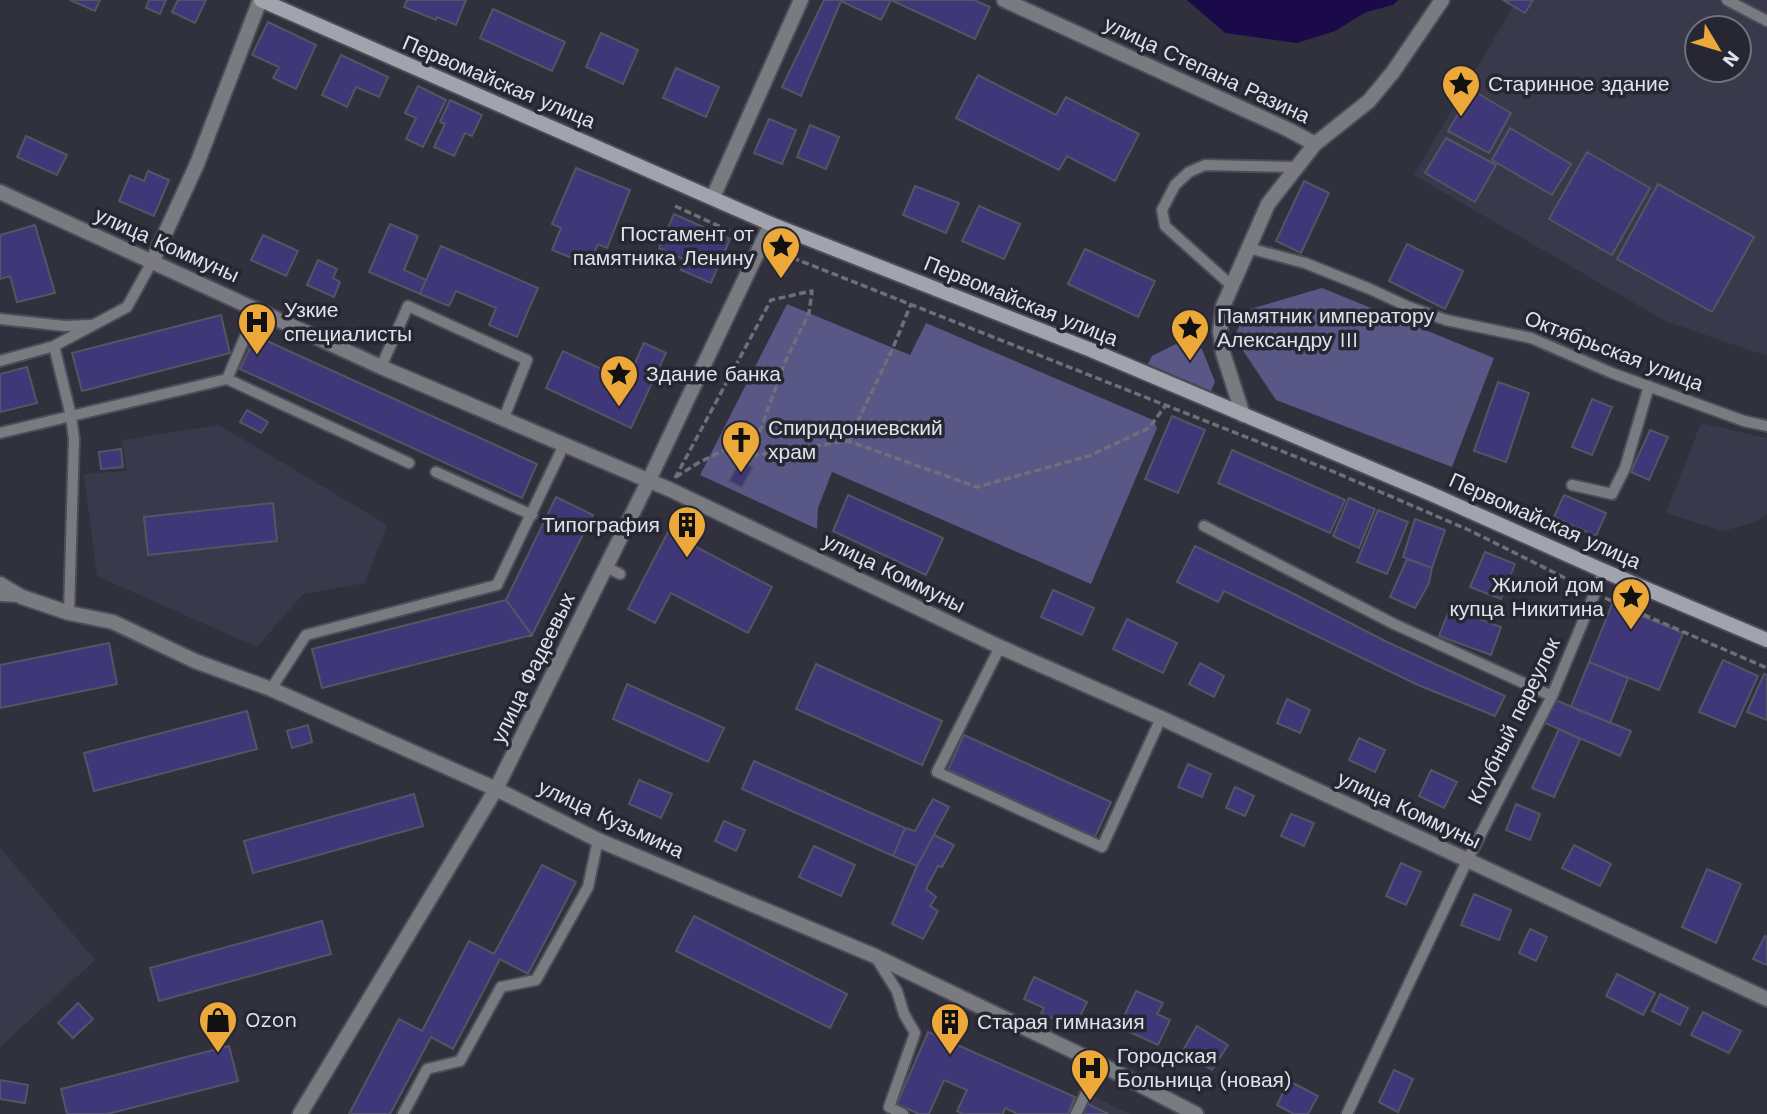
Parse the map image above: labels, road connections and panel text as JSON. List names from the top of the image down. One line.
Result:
{"streets":{"main road":["Первомайская улица"],"street":["улица Степана Разина","улица Коммуны","улица Фадеевых","улица Кузьмина"],"lane":["Октябрьская улица","Клубный переулок"]},"crossings":[["Первомайская улица","улица Фадеевых"],["Первомайская улица","Клубный переулок"],["улица Коммуны","улица Фадеевых"],["улица Коммуны","Клубный переулок"],["улица Фадеевых","улица Кузьмина"]],"places":{"place":["Старинное здание","Постамент от памятника Ленину","Памятник императору Александру III","Здание банка","Жилой дом купца Никитина"],"hospital":["Узкие специалисты","Городская Больница (новая)"],"church":["Спиридониевский храм"],"building":["Типография","Старая гимназия"],"shop":["Ozon"]},"north":"bottom right"}
